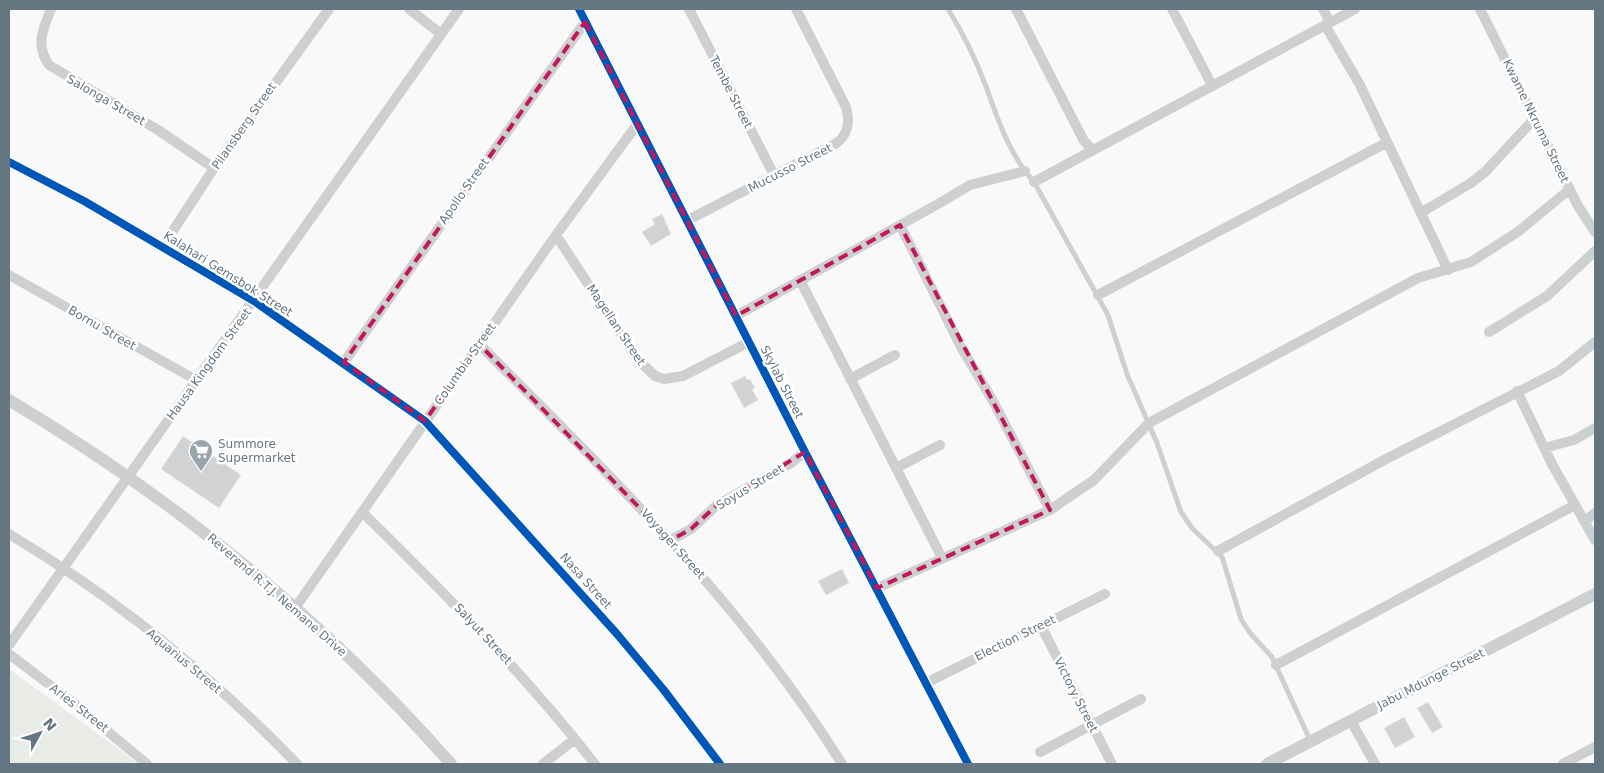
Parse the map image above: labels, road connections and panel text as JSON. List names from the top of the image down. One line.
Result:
{"streets":{"street":["Tembe Street","Salonga Street","Kwame Nkruma Street","Pilansberg Street","Mucusso Street","Apollo Street","Kalahari Gemsbok Street","Magellan Street","Bornu Street","Hausa Kingdom Street","Columbia Street","Skylab Street","Soyus Street","Voyager Street","Nasa Street","Reverend R.T.J. Nemane Drive","Salyut Street","Election Street","Aquarius Street","Jabu Mdunge Street","Victory Street","Aries Street"]},"crossings":[["Tembe Street","Mucusso Street"],["Salonga Street","Pilansberg Street"],["Pilansberg Street","Kalahari Gemsbok Street"],["Mucusso Street","Skylab Street"],["Apollo Street","Kalahari Gemsbok Street"],["Apollo Street","Skylab Street"],["Kalahari Gemsbok Street","Hausa Kingdom Street"],["Kalahari Gemsbok Street","Columbia Street"],["Kalahari Gemsbok Street","Nasa Street"],["Magellan Street","Columbia Street"],["Magellan Street","Skylab Street"],["Bornu Street","Hausa Kingdom Street"],["Hausa Kingdom Street","Reverend R.T.J. Nemane Drive"],["Hausa Kingdom Street","Aquarius Street"],["Columbia Street","Skylab Street"],["Columbia Street","Voyager Street"],["Columbia Street","Nasa Street"],["Columbia Street","Reverend R.T.J. Nemane Drive"],["Columbia Street","Salyut Street"],["Skylab Street","Soyus Street"],["Skylab Street","Election Street"],["Soyus Street","Voyager Street"],["Election Street","Victory Street"]],"places":{"supermarket":["Summore Supermarket"]},"north":"top right"}
